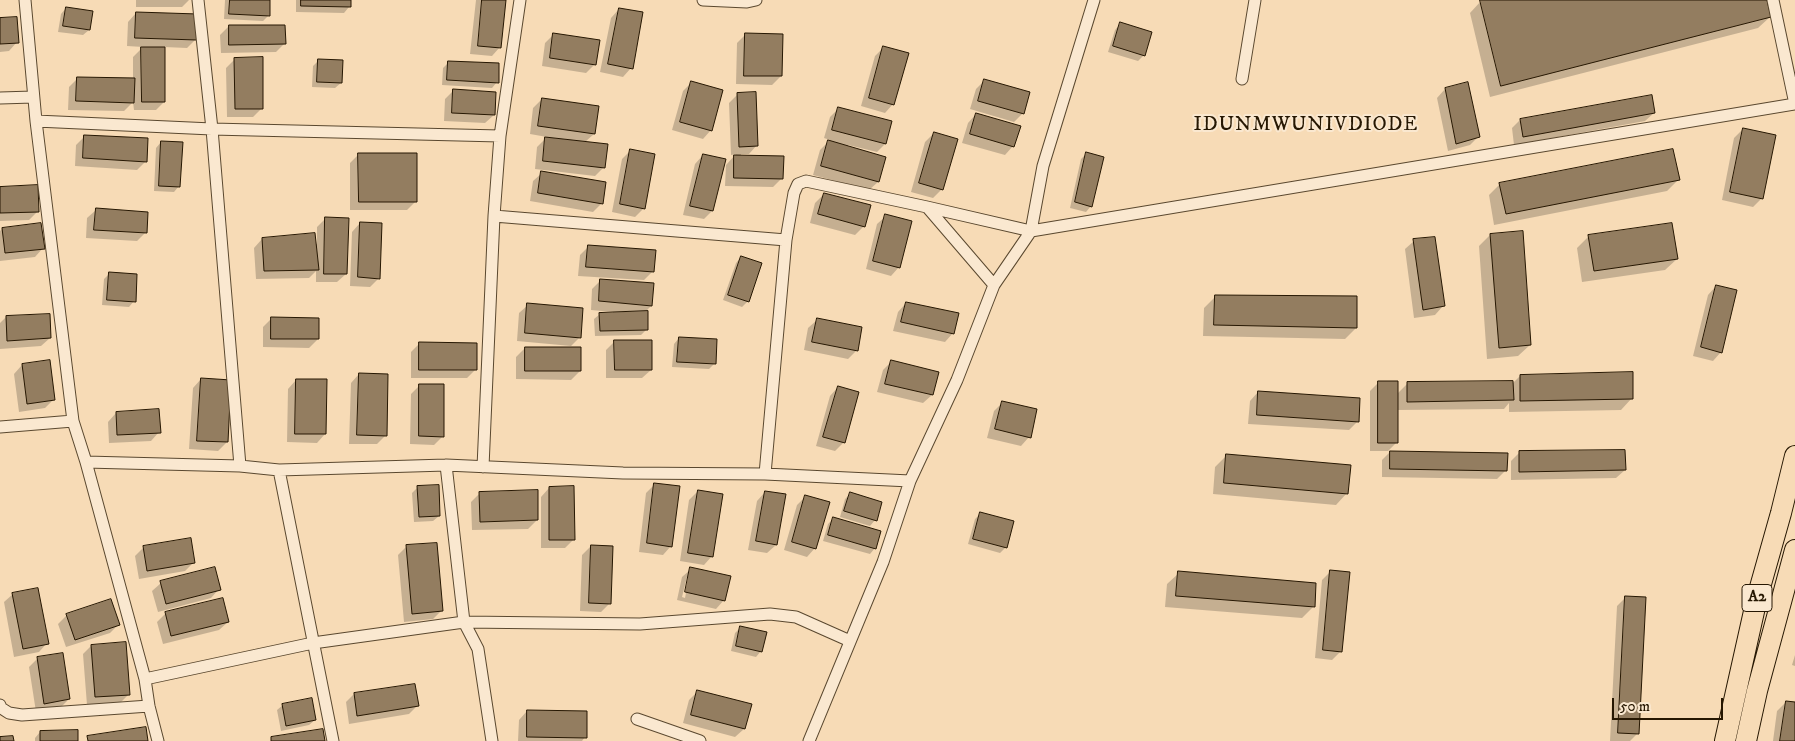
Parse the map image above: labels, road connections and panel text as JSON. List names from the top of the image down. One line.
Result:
{"streets":{"highway":["A2"]},"districts":["IDUNMWUNIVDIODE"],"scale_bar":"50 m"}
